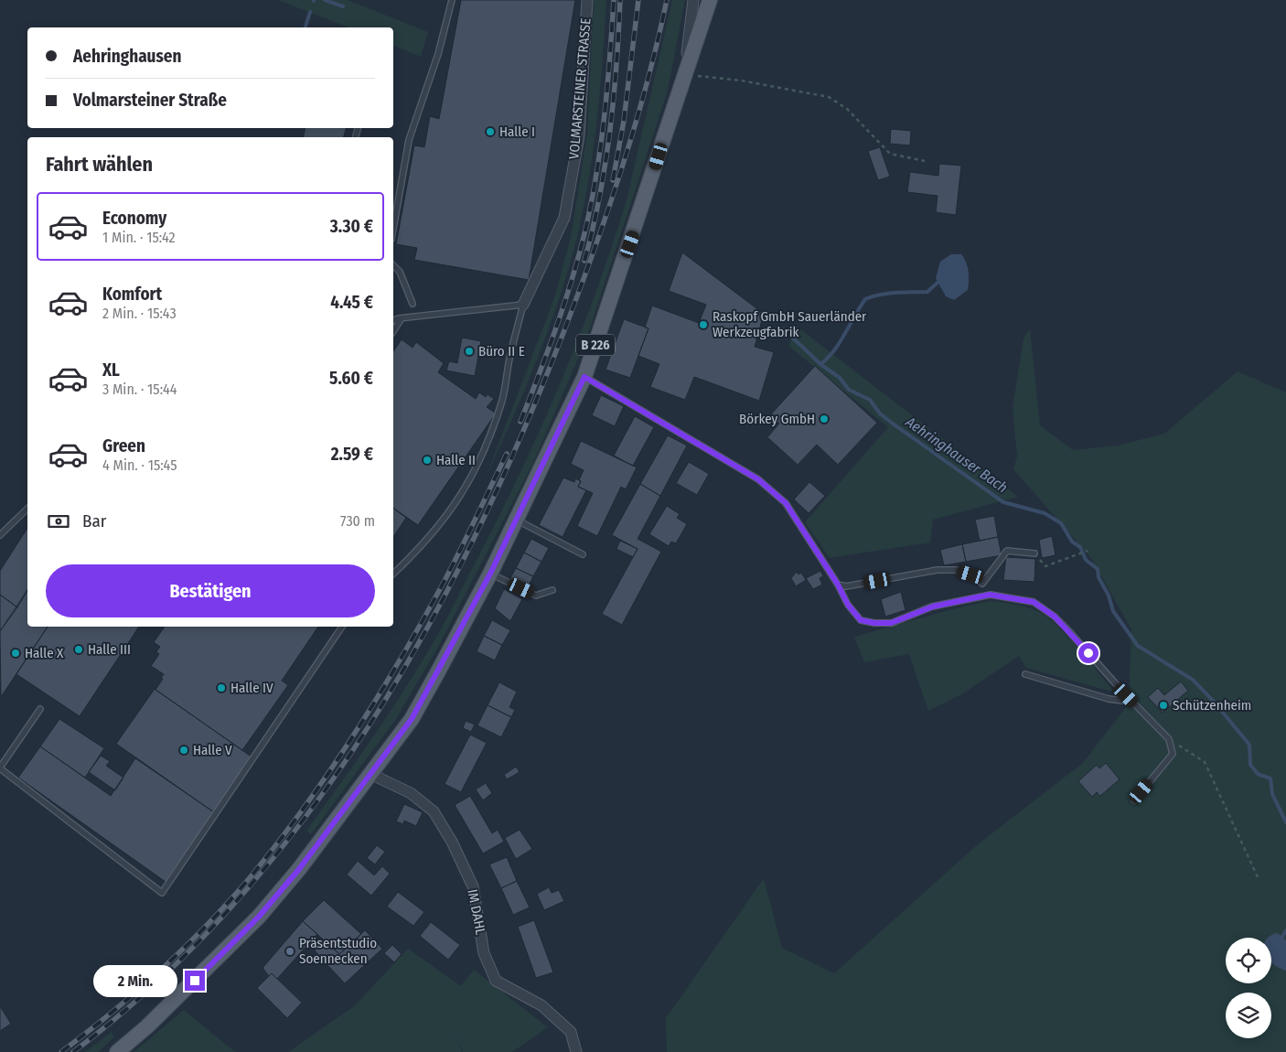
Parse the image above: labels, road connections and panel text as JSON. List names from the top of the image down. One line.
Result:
{"streets":{"main road":["B 226"],"street":["VOLMARSTEINER STRASSE","IM DAHL"]},"crossings":[["B 226","IM DAHL"]],"water":["Aehringhauser Bach"],"places":["Halle I","Raskopf GmbH Sauerländer Werkzeugfabrik","Büro II E","Börkey GmbH","Halle II","Halle III","Halle X","Halle IV","Schützenheim","Halle V","Präsentstudio Soennecken"],"page":{"banner":["Aehringhausen","Volmarsteiner Straße"],"heading":"Fahrt wählen","list":[{"name":"Economy","note":"1 Min. · 15:42","value":"3.30 €"},{"name":"Komfort","note":"2 Min. · 15:43","value":"4.45 €"},{"name":"XL","note":"3 Min. · 15:44","value":"5.60 €"},{"name":"Green","note":"4 Min. · 15:45","value":"2.59 €"}],"pay":["Bar","730 m"],"buttons":"Bestätigen","bubble":"2 Min."}}
